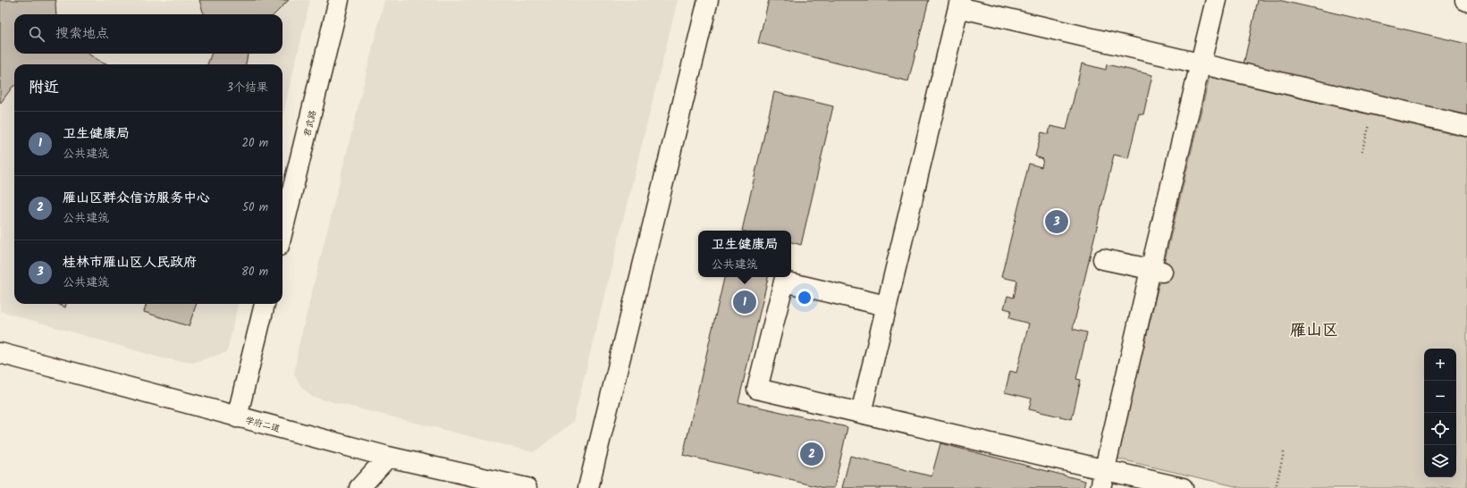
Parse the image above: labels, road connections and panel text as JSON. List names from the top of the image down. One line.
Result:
{"streets":{"street":["君武路","学府二道"]},"districts":["雁山区"],"page":{"search":"搜索地点","heading":["附近","3个结果"],"list":[{"mark":"1","name":"卫生健康局","note":"公共建筑","value":"20 m"},{"mark":"2","name":"雁山区群众信访服务中心","note":"公共建筑","value":"50 m"},{"mark":"3","name":"桂林市雁山区人民政府","note":"公共建筑","value":"80 m"}],"pins":["3","1","2"],"popup":["卫生健康局","公共建筑"],"map_buttons":["+","−"]}}
